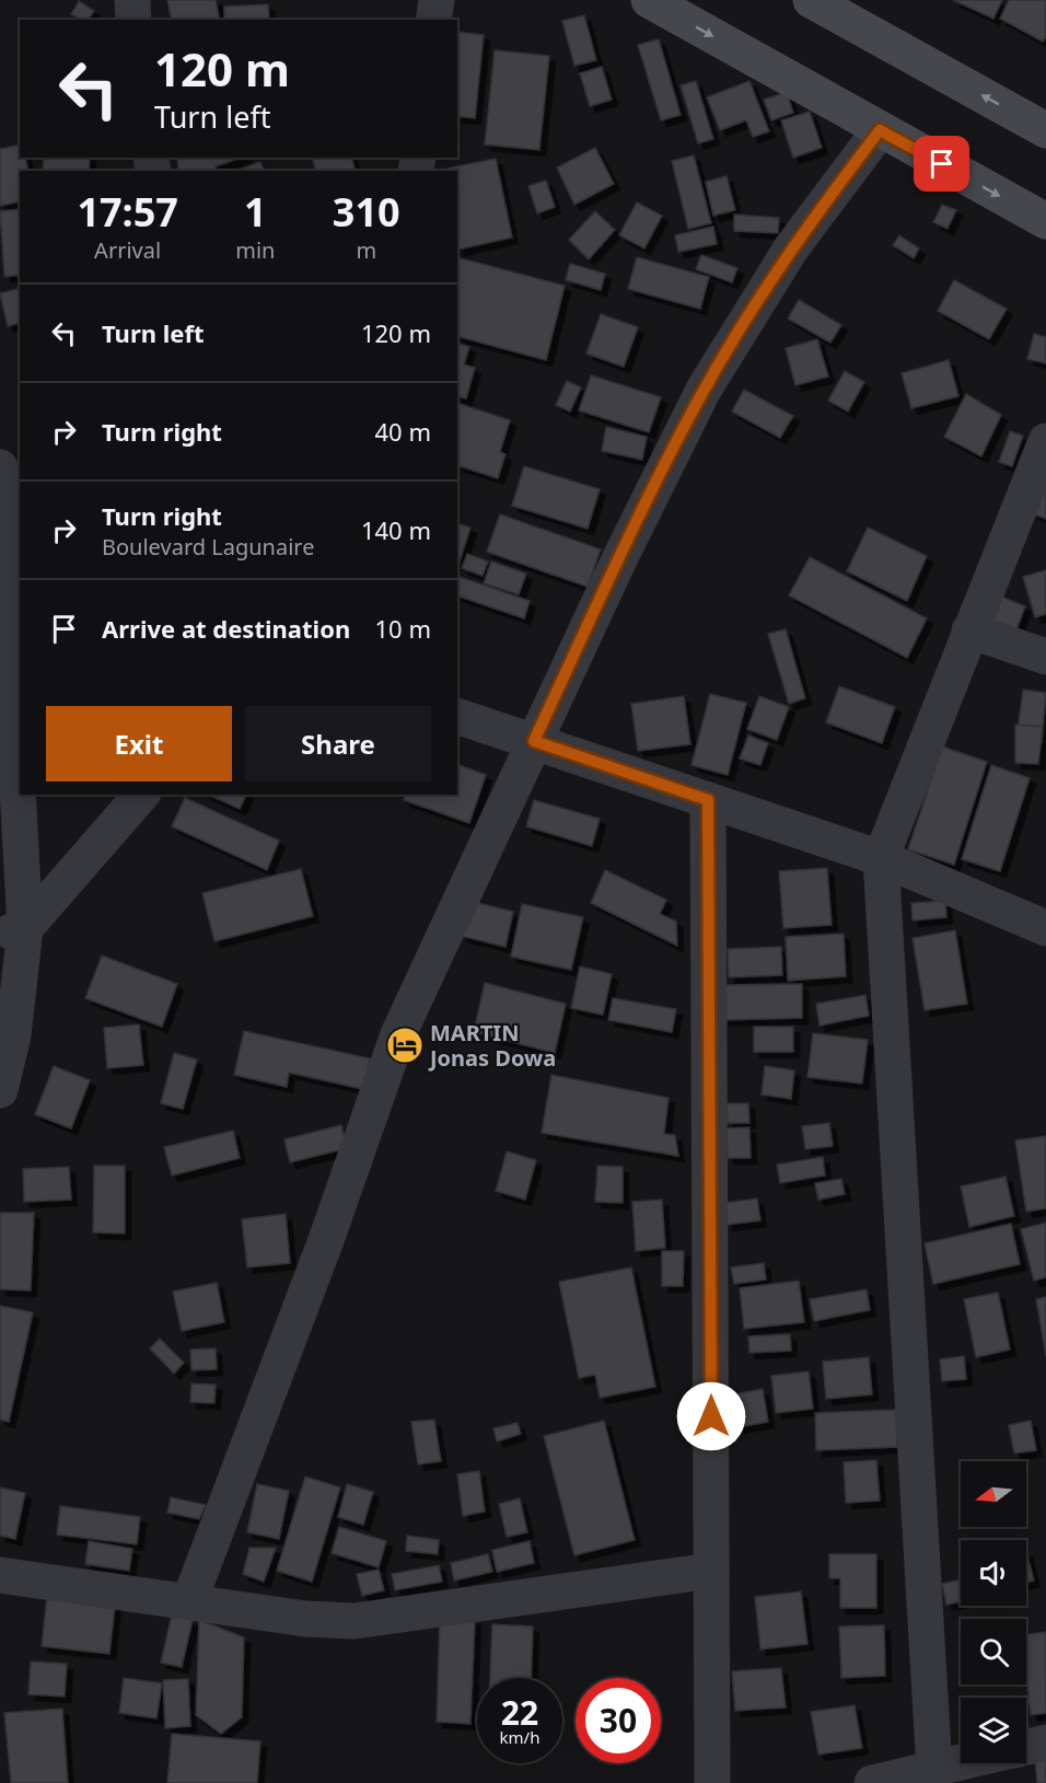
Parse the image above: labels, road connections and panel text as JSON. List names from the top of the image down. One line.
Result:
{"places":{"hotel":["MARTIN Jonas Dowa"]},"north":"left","page":{"turn":["120 m","Turn left"],"eta":["17:57","Arrival","1","min","310","m"],"list":[{"name":"Turn left","value":"120 m"},{"name":"Turn right","value":"40 m"},{"name":"Turn right","note":"Boulevard Lagunaire","value":"140 m"},{"name":"Arrive at destination","value":"10 m"}],"buttons":["Exit","Share"],"speed":"22 km/h","limit":"30"}}
